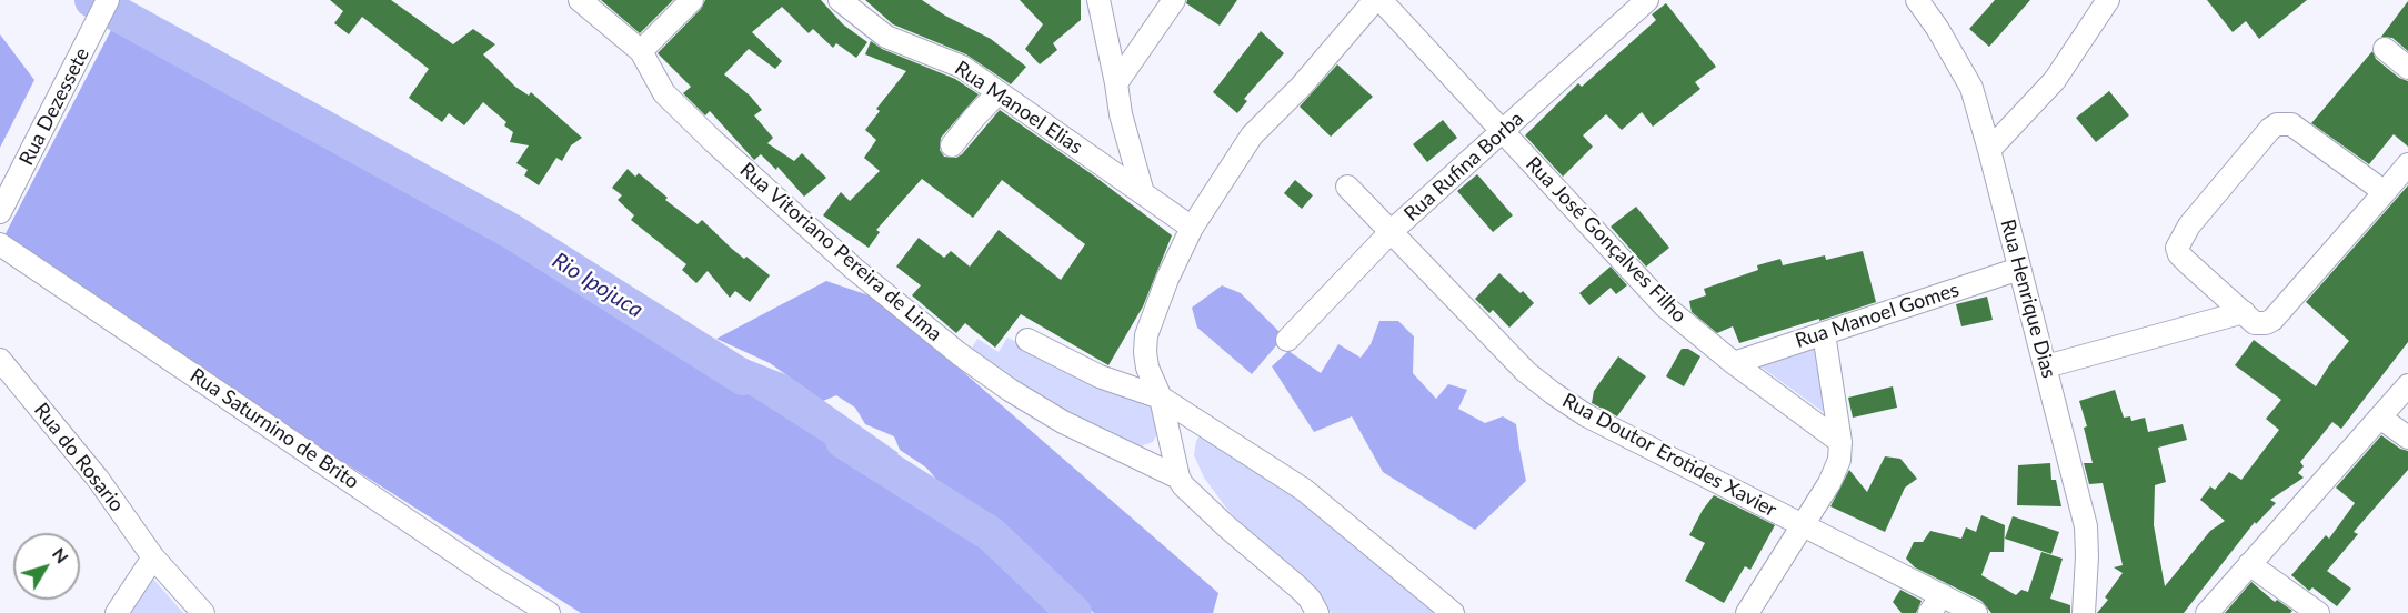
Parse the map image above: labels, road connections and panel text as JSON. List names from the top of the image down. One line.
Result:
{"streets":{"street":["Rua Dezessete","Rua Manoel Elias","Rua Rufina Borba","Rua José Gonçalves Filho","Rua Vitoriano Pereira de Lima","Rua Henrique Dias","Rua Manoel Gomes","Rua Saturnino de Brito","Rua Doutor Erotides Xavier","Rua do Rosario"]},"crossings":[["Rua Rufina Borba","Rua José Gonçalves Filho"],["Rua Rufina Borba","Rua Doutor Erotides Xavier"],["Rua José Gonçalves Filho","Rua Manoel Gomes"],["Rua Henrique Dias","Rua Manoel Gomes"]],"water":["Rio Ipojuca"],"north":"top right"}
